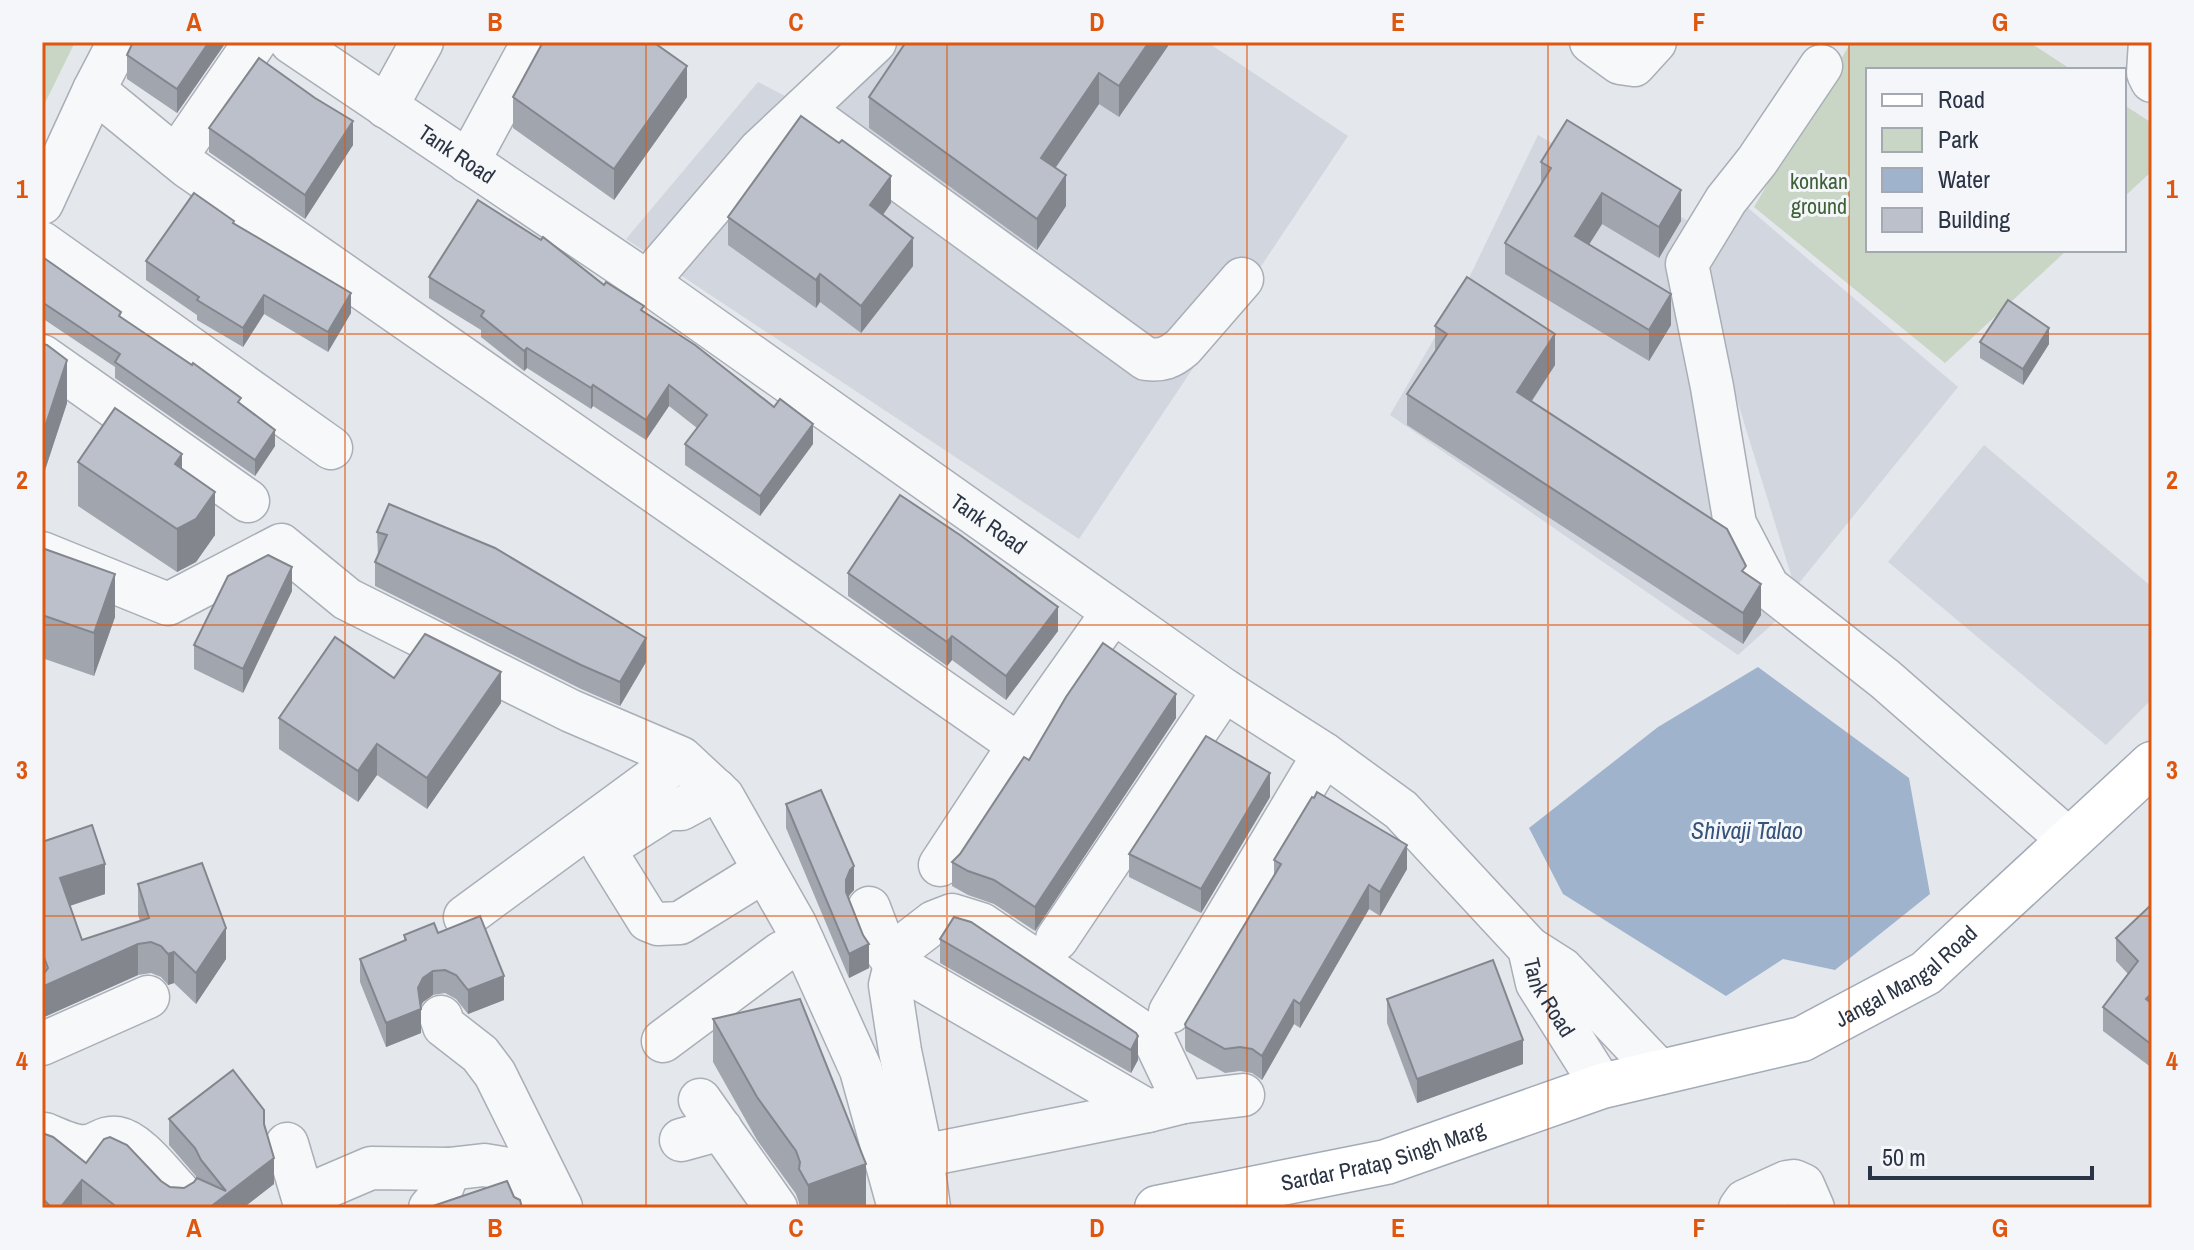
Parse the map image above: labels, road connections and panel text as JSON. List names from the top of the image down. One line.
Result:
{"streets":{"main road":["Jangal Mangal Road","Sardar Pratap Singh Marg"],"street":["Tank Road"]},"crossings":[["Tank Road","Jangal Mangal Road"],["Tank Road","Sardar Pratap Singh Marg"],["Jangal Mangal Road","Sardar Pratap Singh Marg"]],"water":["Shivaji Talao"],"parks":["konkan ground"],"legend":["Road","Park","Water","Building"],"scale_bar":"50 m","grid":{"columns":["A","B","C","D","E","F","G"],"rows":["1","2","3","4"]}}
